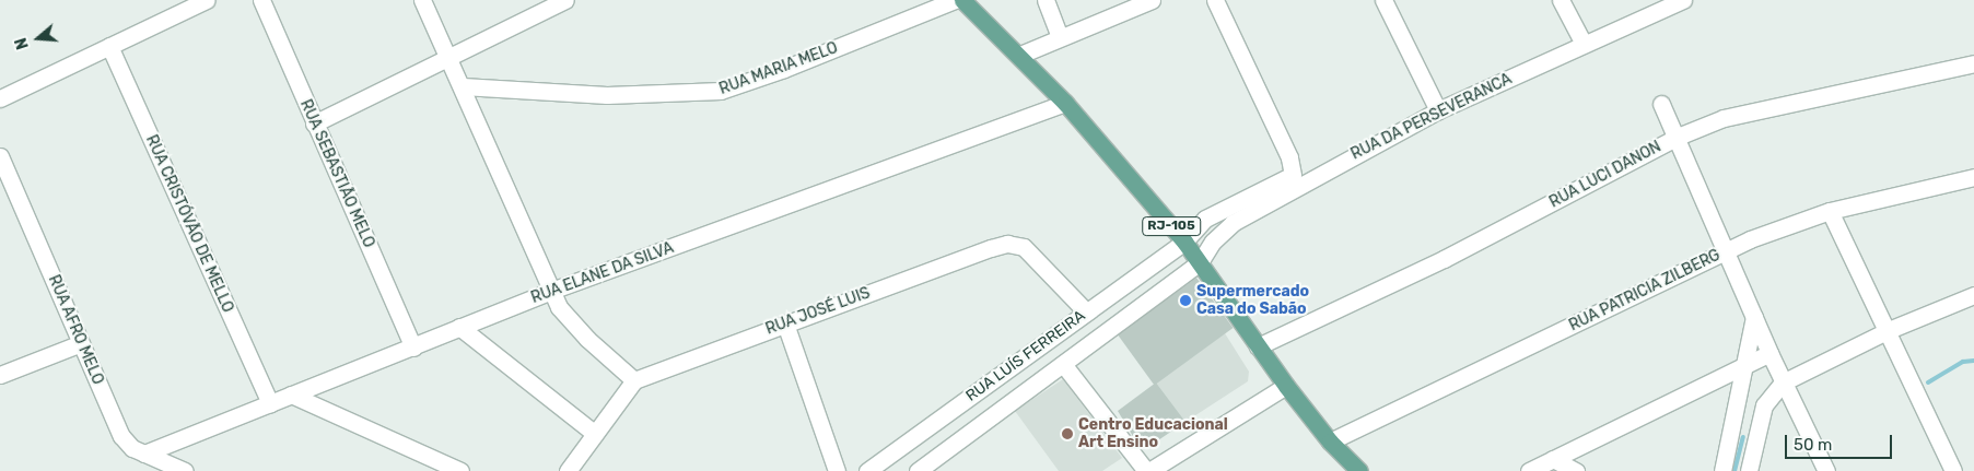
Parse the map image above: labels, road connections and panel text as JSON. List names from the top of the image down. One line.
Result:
{"streets":{"main road":["RJ-105"],"street":["RUA MARIA MELO","RUA DA PERSEVERANCA","RUA SEBASTIÃO MELO","RUA LUCI DANON","RUA CRISTÓVÃO DE MELLO","RUA ELANE DA SILVA","RUA PATRICIA ZILBERG","RUA JOSÉ LUIS","RUA AFRO MELO","RUA LUÍS FERREIRA"]},"crossings":[["RUA DA PERSEVERANCA","RJ-105"],["RUA DA PERSEVERANCA","RUA LUÍS FERREIRA"],["RUA SEBASTIÃO MELO","RUA ELANE DA SILVA"],["RUA LUCI DANON","RJ-105"],["RUA CRISTÓVÃO DE MELLO","RUA ELANE DA SILVA"],["RJ-105","RUA ELANE DA SILVA"],["RJ-105","RUA PATRICIA ZILBERG"],["RJ-105","RUA LUÍS FERREIRA"],["RUA ELANE DA SILVA","RUA AFRO MELO"],["RUA JOSÉ LUIS","RUA LUÍS FERREIRA"]],"places":["Supermercado Casa do Sabão","Centro Educacional Art Ensino"],"scale_bar":"50 m","north":"left"}
